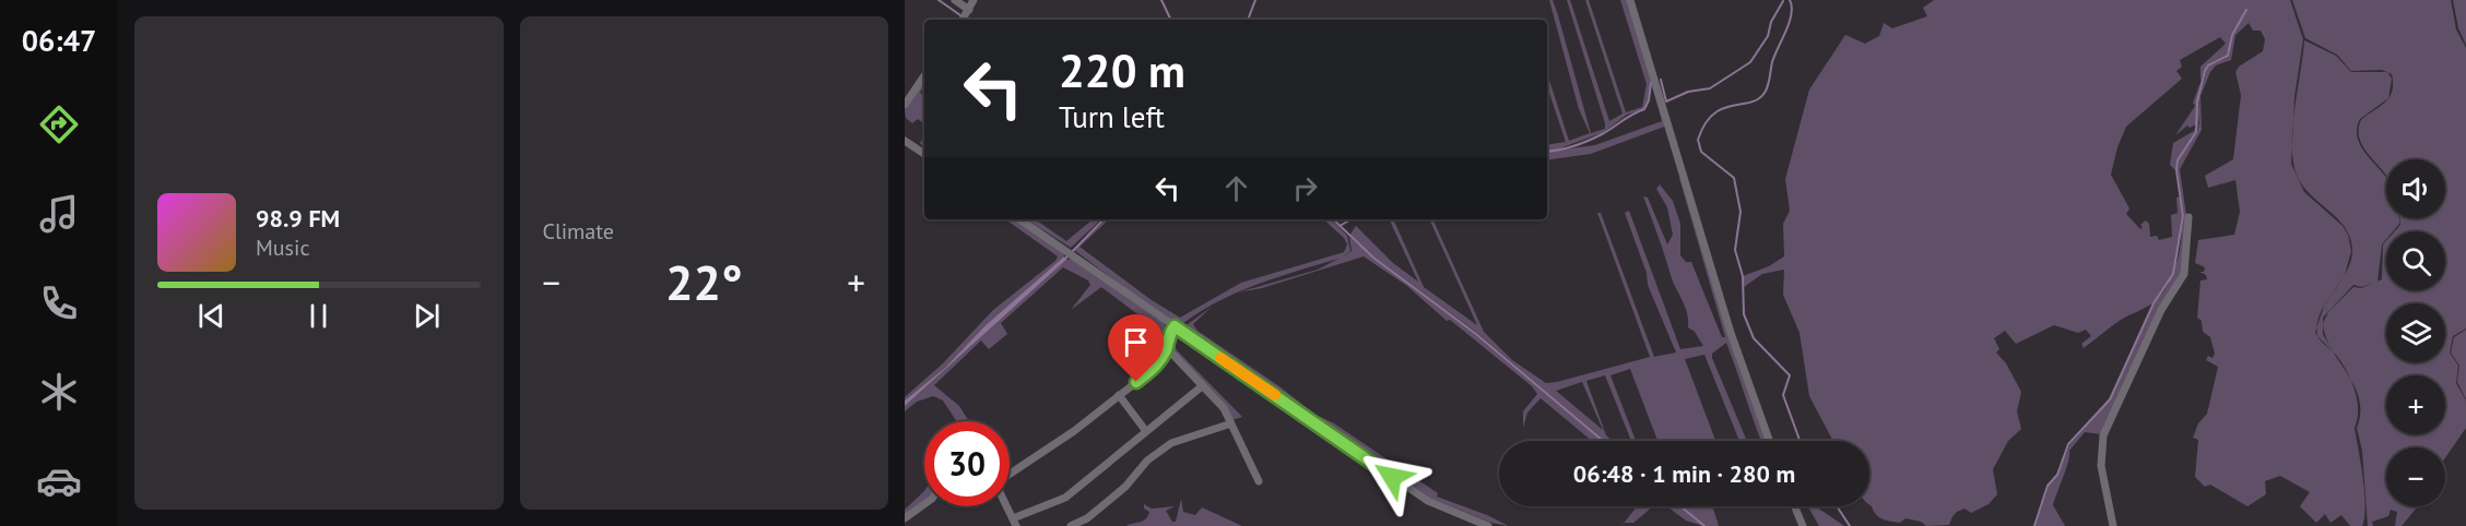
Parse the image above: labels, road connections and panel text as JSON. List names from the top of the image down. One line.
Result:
{"page":{"tabs":"06:47","tile":"Climate","turn":["220 m","Turn left"],"map_buttons":["+","−"],"song":["98.9 FM","Music"],"heat":["−","22°","+"],"limit":"30","trip":"06:48 · 1 min · 280 m"}}
